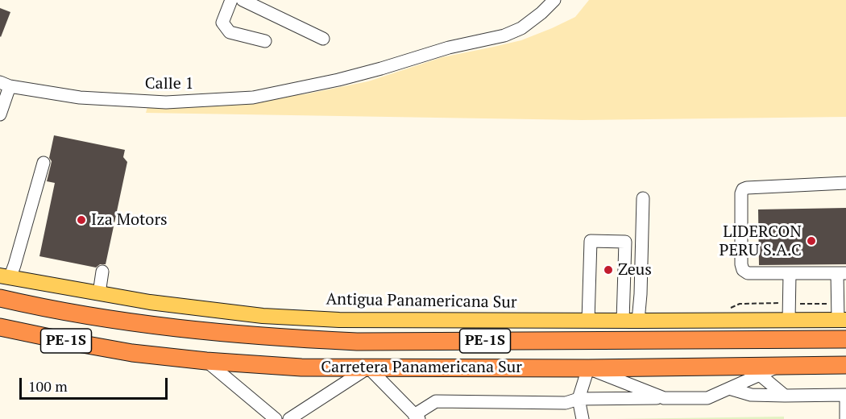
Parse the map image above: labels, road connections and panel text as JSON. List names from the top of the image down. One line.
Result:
{"streets":{"highway":["PE-1S","Carretera Panamericana Sur"],"main road":["Antigua Panamericana Sur"],"street":["Calle 1"]},"places":["Iza Motors","LIDERCON PERU S.A.C","Zeus"],"scale_bar":"100 m"}
